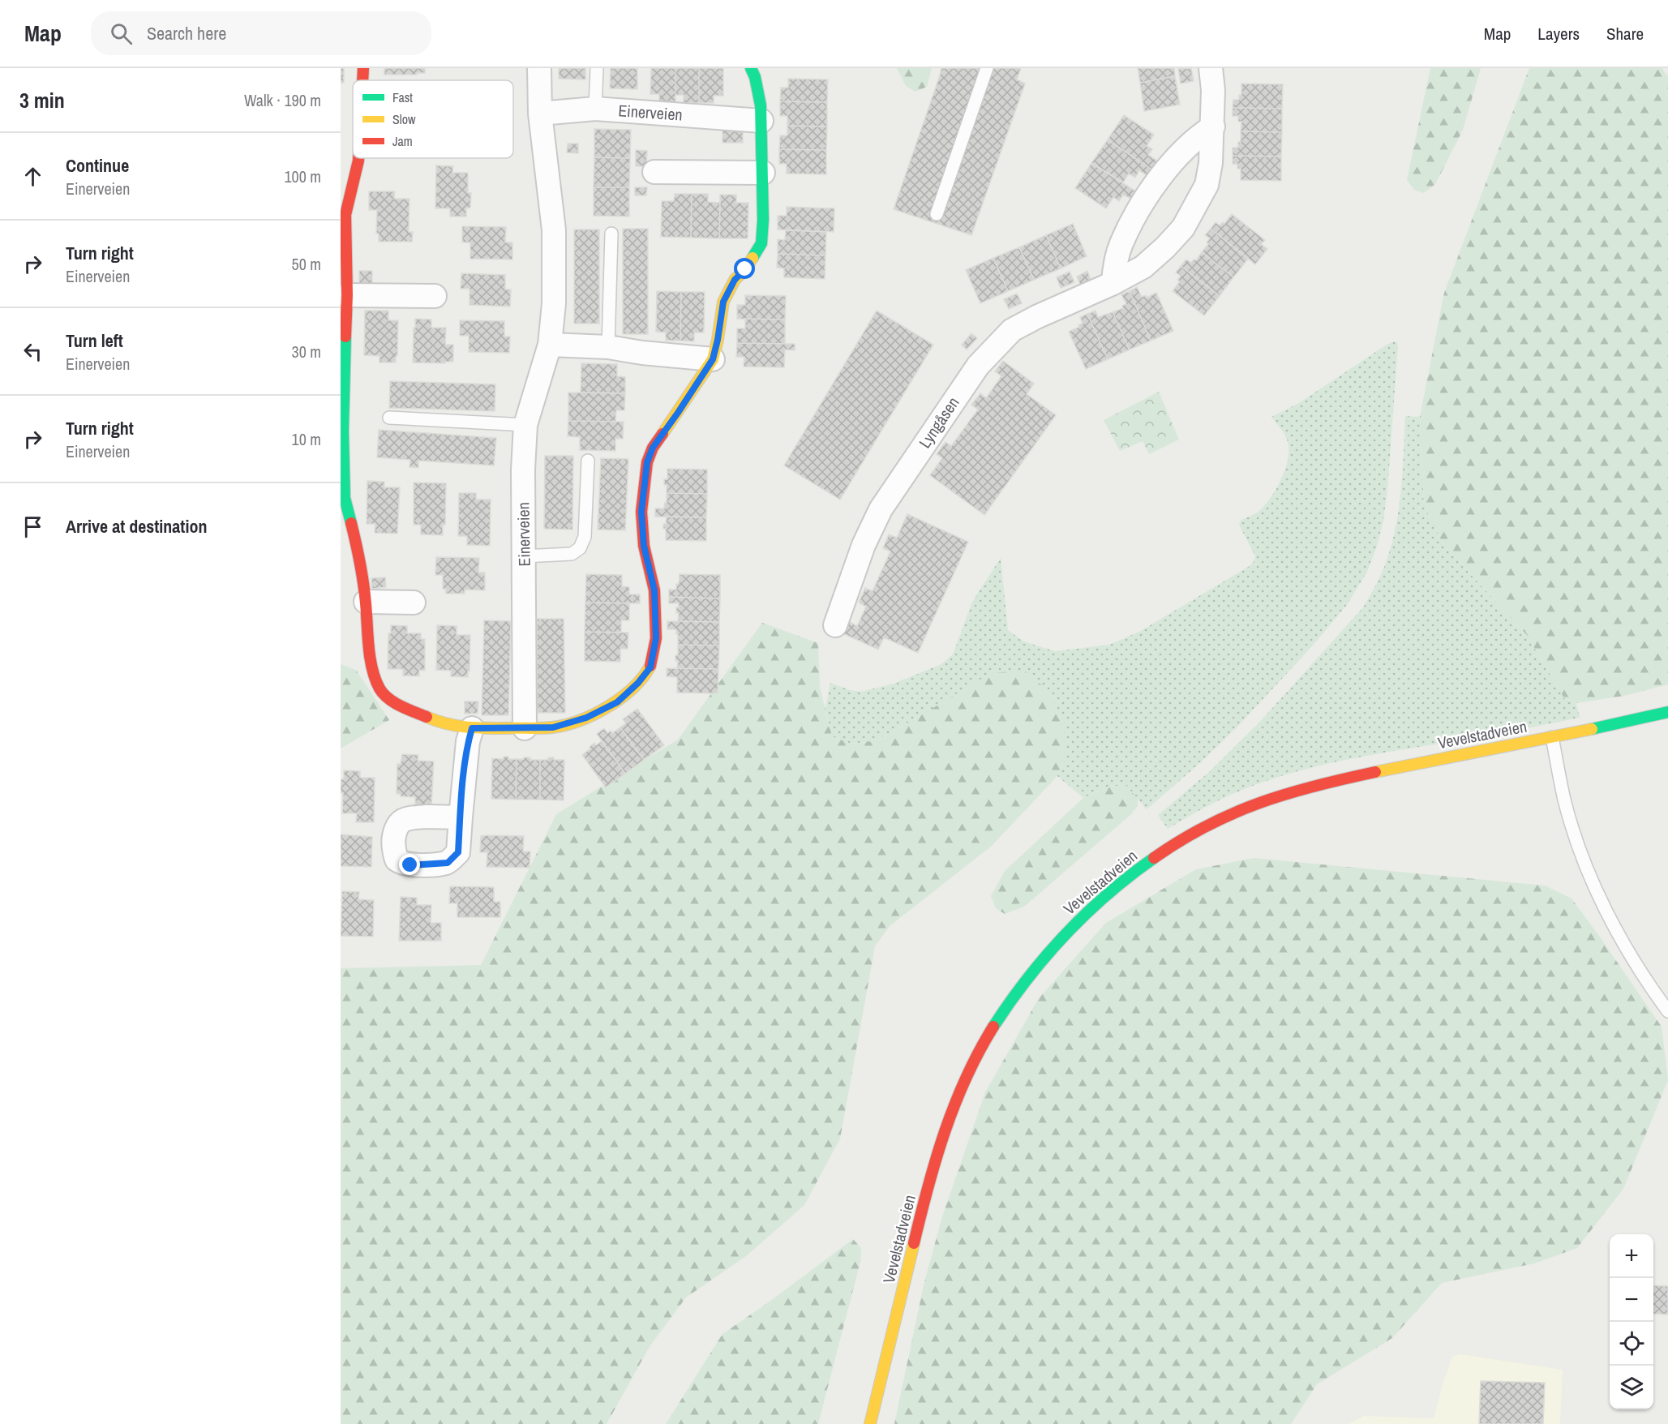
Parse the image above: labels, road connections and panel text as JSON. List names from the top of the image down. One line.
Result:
{"streets":{"street":["Einerveien","Lyngåsen","Vevelstadveien"]},"legend":["Fast","Slow","Jam"],"page":{"header":"Map","search":"Search here","nav":["Map","Layers","Share"],"heading":["3 min","Walk · 190 m"],"list":[["Continue","Einerveien","100 m"],["Turn right","Einerveien","50 m"],["Turn left","Einerveien","30 m"],["Turn right","Einerveien","10 m"],"Arrive at destination"],"map_buttons":["+","−"]}}
